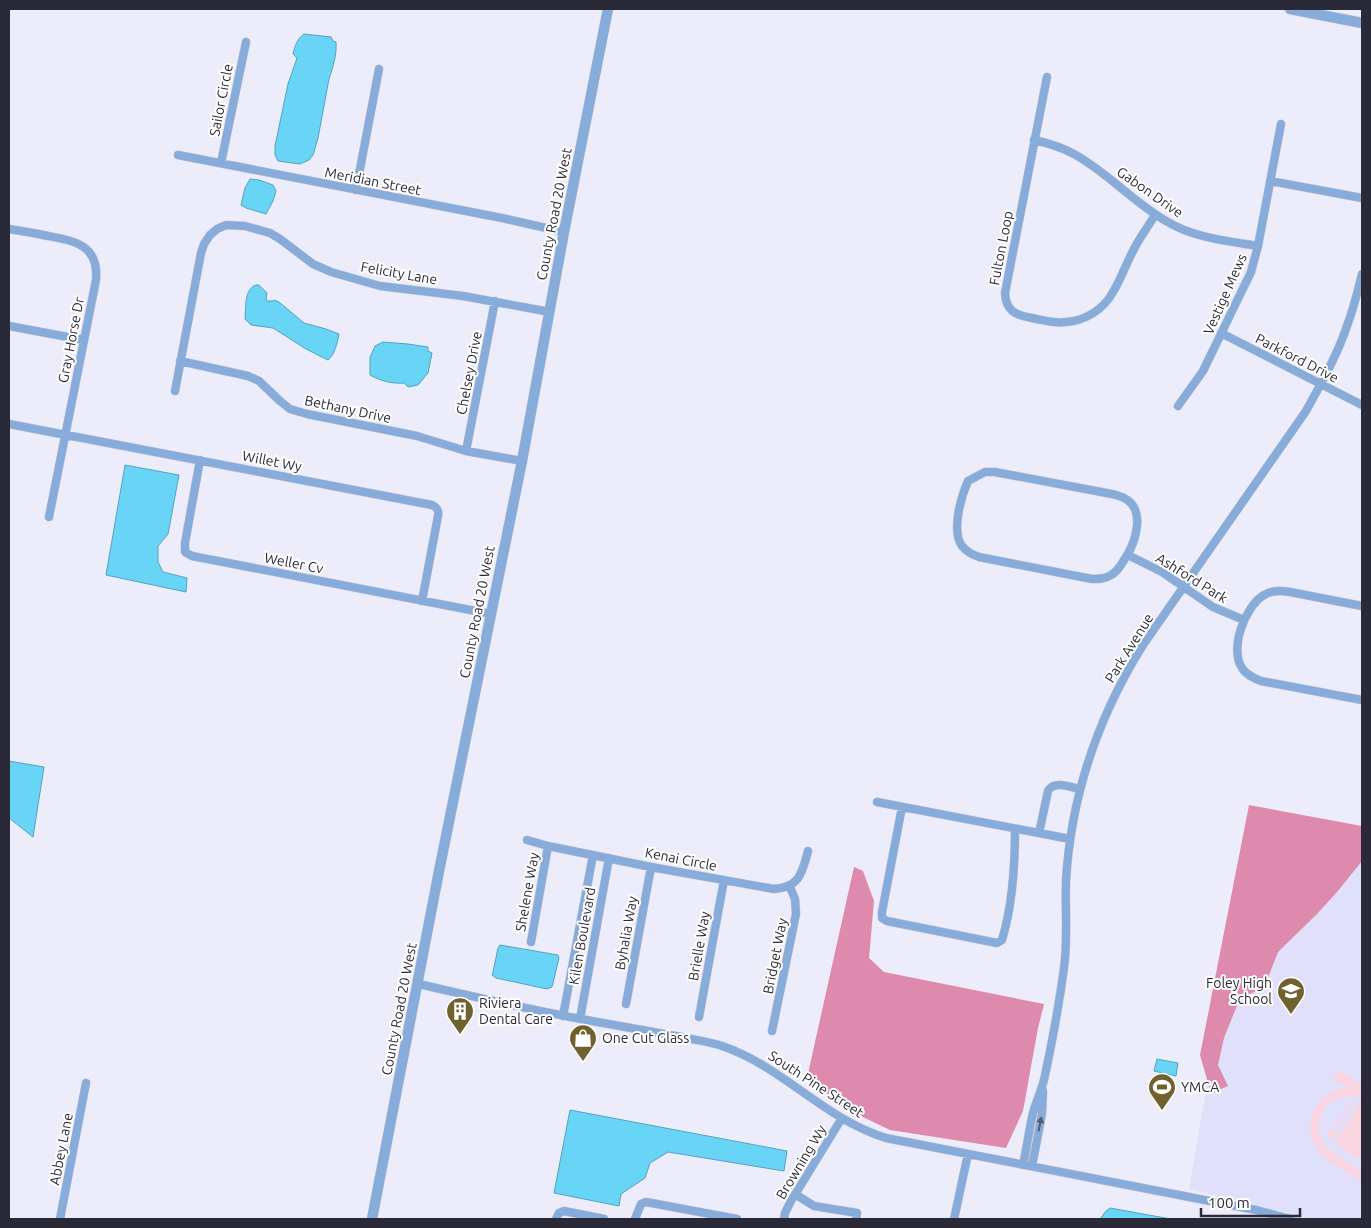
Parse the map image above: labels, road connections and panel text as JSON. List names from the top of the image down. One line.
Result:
{"streets":{"street":["Sailor Circle","Meridian Street","Gabon Drive","County Road 20 West","Fulton Loop","Felicity Lane","Vestige Mews","Gray Horse Dr","Parkford Drive","Chelsey Drive","Bethany Drive","Willet Wy","Weller Cv","Ashford Park","Park Avenue","Kenai Circle","Shelene Way","Byhalia Way","Kilen Boulevard","Brielle Way","Bridget Way","South Pine Street","Abbey Lane","Browning Wy"]},"crossings":[["Sailor Circle","Meridian Street"],["Meridian Street","County Road 20 West"],["Gabon Drive","Fulton Loop"],["Gabon Drive","Vestige Mews"],["County Road 20 West","Felicity Lane"],["County Road 20 West","Bethany Drive"],["County Road 20 West","Weller Cv"],["County Road 20 West","South Pine Street"],["Felicity Lane","Chelsey Drive"],["Felicity Lane","Bethany Drive"],["Vestige Mews","Parkford Drive"],["Gray Horse Dr","Willet Wy"],["Parkford Drive","Park Avenue"],["Chelsey Drive","Bethany Drive"],["Willet Wy","Weller Cv"],["Ashford Park","Park Avenue"],["Park Avenue","South Pine Street"],["Kenai Circle","Shelene Way"],["Kenai Circle","Byhalia Way"],["Kenai Circle","Kilen Boulevard"],["Kenai Circle","Brielle Way"],["Kenai Circle","Bridget Way"],["Kilen Boulevard","South Pine Street"],["South Pine Street","Browning Wy"]],"places":{"school or university":["Foley High School"],"building":["Riviera Dental Care"],"shop":["One Cut Glass"],"sports":["YMCA"]},"scale_bar":"100 m"}
